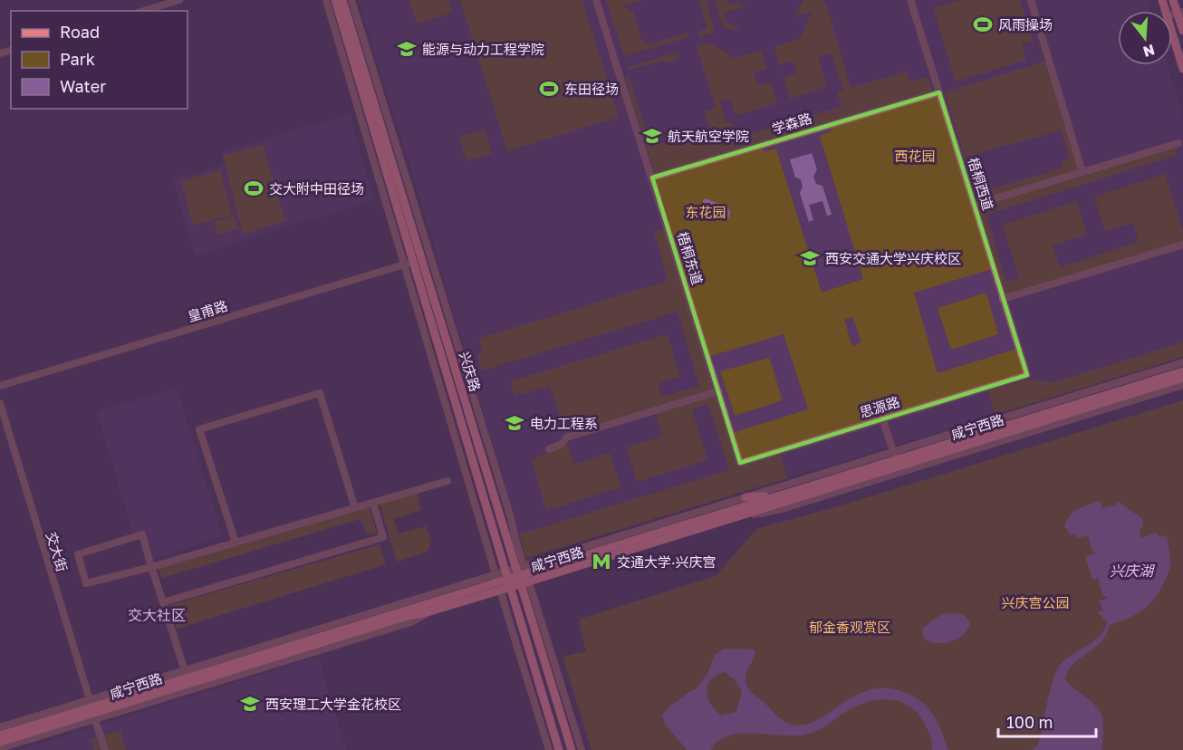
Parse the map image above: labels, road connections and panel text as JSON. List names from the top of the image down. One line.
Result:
{"streets":{"main road":["兴庆路","咸宁西路"],"street":["学森路","梧桐西道","梧桐东道","皇甫路","思源路","交大街"]},"crossings":[["学森路","梧桐西道"],["学森路","梧桐东道"],["梧桐西道","思源路"],["梧桐东道","思源路"],["皇甫路","兴庆路"],["兴庆路","咸宁西路"],["咸宁西路","交大街"]],"districts":["交大社区"],"water":["兴庆湖"],"parks":["西花园","东花园","兴庆宫公园","郁金香观赏区"],"places":{"sports":["风雨操场","东田径场","交大附中田径场"],"school or university":["能源与动力工程学院","航天航空学院","西安交通大学兴庆校区","电力工程系","西安理工大学金花校区"],"metro station":["交通大学·兴庆宫"]},"legend":["Road","Park","Water"],"scale_bar":"100 m","north":"bottom"}
